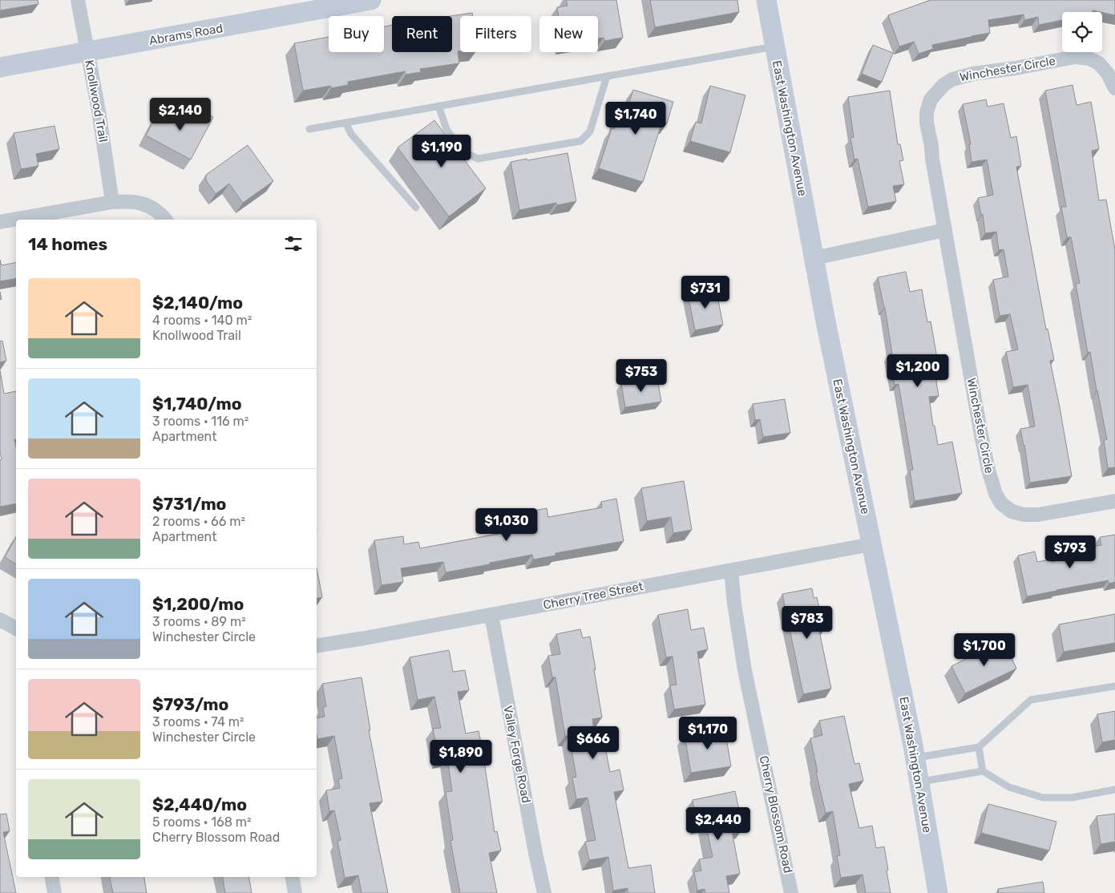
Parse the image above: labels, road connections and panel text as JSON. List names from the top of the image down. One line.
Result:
{"streets":{"street":["Abrams Road","Winchester Circle","Knollwood Trail","East Washington Avenue","Cherry Tree Street","Valley Forge Road","Cherry Blossom Road"]},"crossings":[["Abrams Road","Knollwood Trail"],["East Washington Avenue","Cherry Tree Street"],["Cherry Tree Street","Valley Forge Road"],["Cherry Tree Street","Cherry Blossom Road"]],"page":{"chip":["Buy","Rent","Filters","New"],"price":["$2,140","$1,740","$1,190","$731","$1,200","$753","$1,030","$793","$783","$1,700","$1,170","$666","$1,890","$2,440"],"heading":"14 homes","list":[{"name":"$2,140/mo","note":"4 rooms · 140 m² · Knollwood Trail"},{"name":"$1,740/mo","note":"3 rooms · 116 m² · Apartment"},{"name":"$731/mo","note":"2 rooms · 66 m² · Apartment"},{"name":"$1,200/mo","note":"3 rooms · 89 m² · Winchester Circle"},{"name":"$793/mo","note":"3 rooms · 74 m² · Winchester Circle"},{"name":"$2,440/mo","note":"5 rooms · 168 m² · Cherry Blossom Road"}]}}
